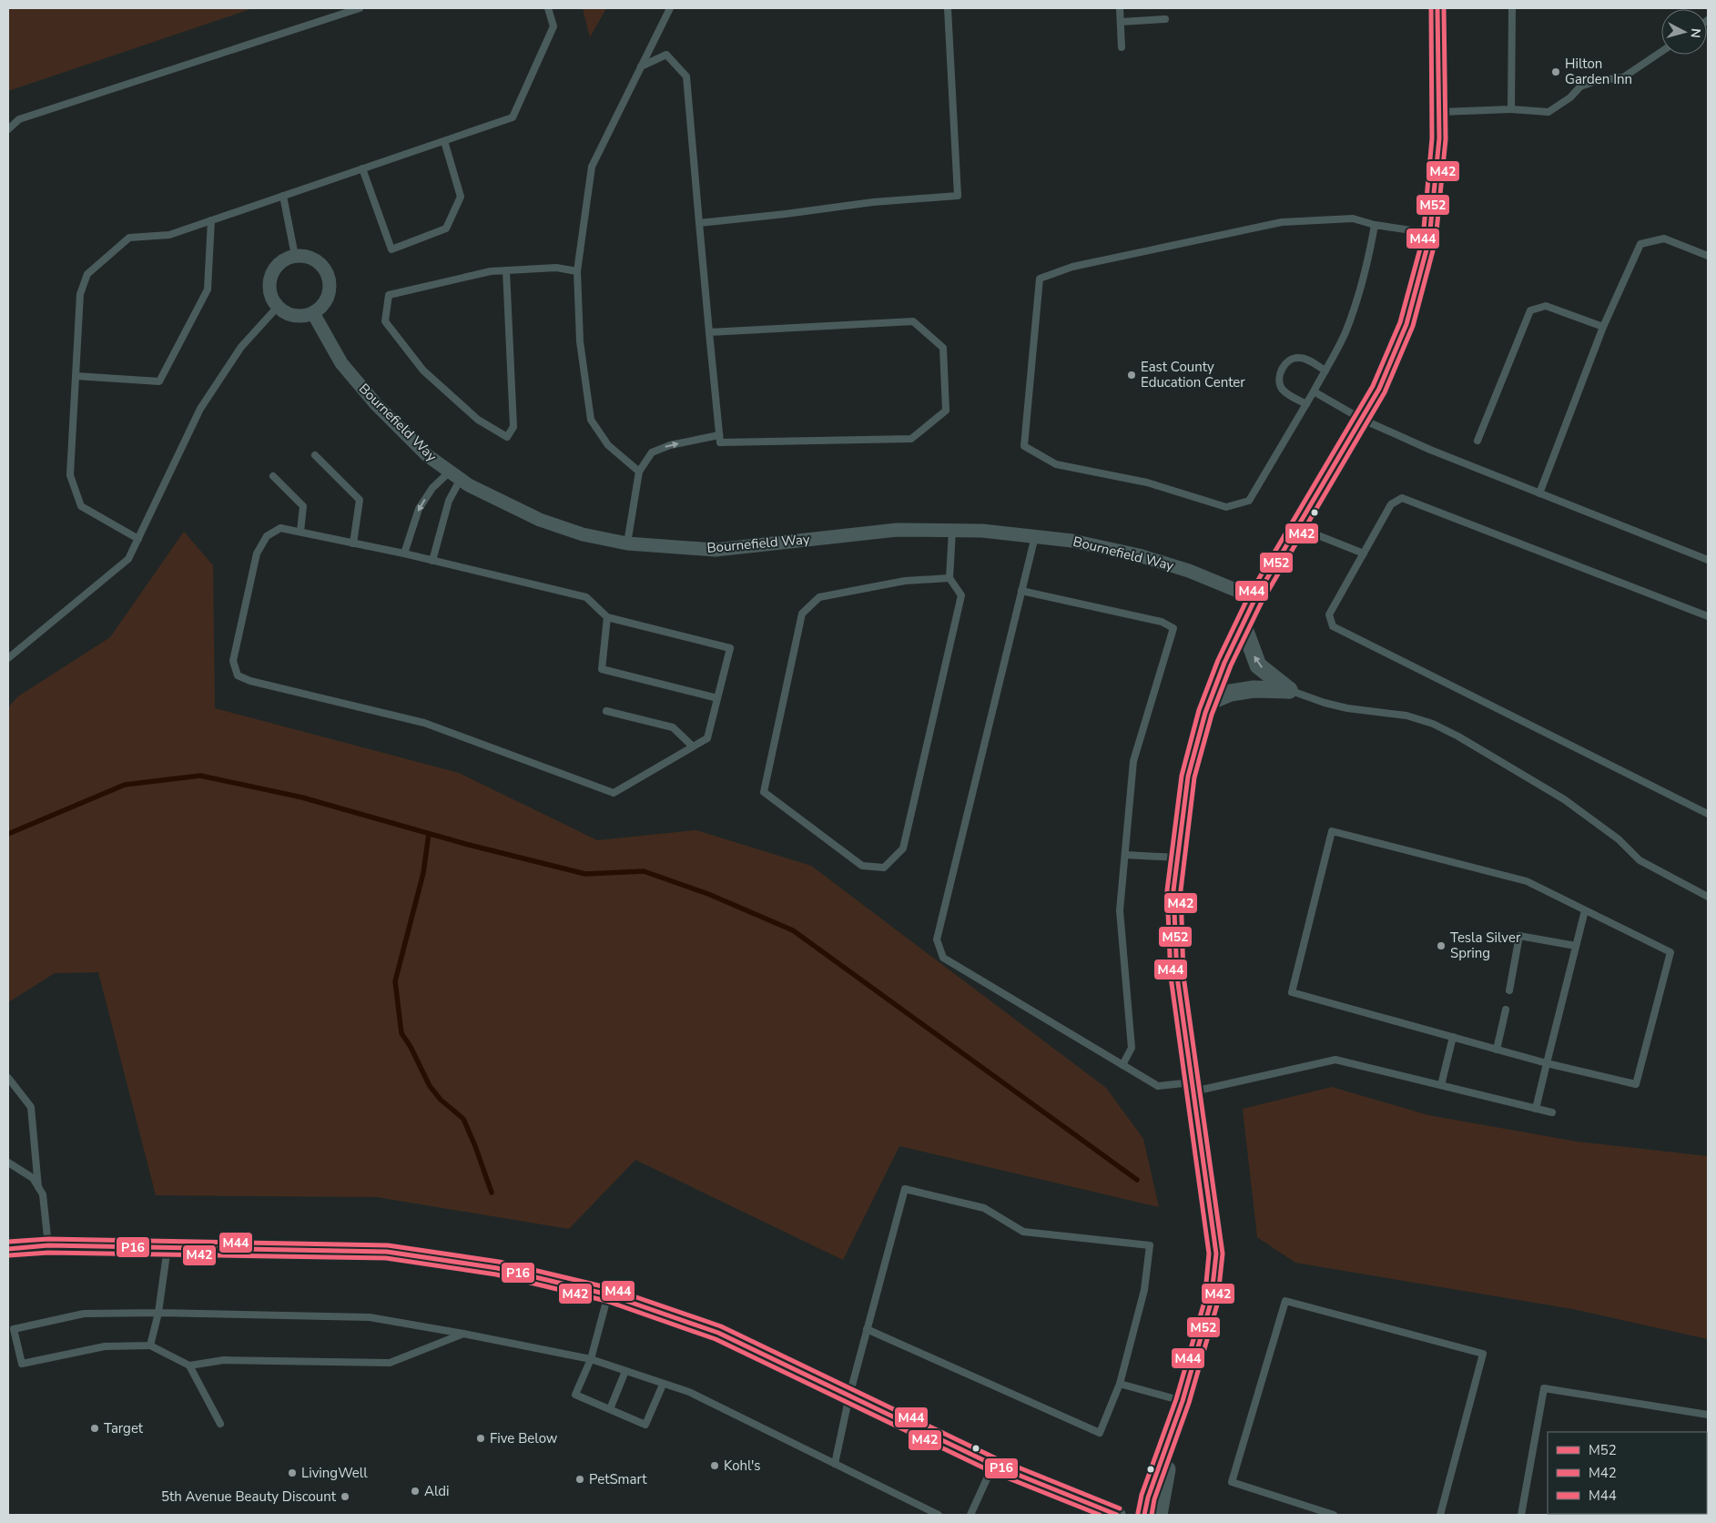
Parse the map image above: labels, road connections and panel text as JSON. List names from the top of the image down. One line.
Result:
{"streets":{"street":["Bournefield Way"]},"places":["Hilton Garden Inn","East County Education Center","Tesla Silver Spring","Target","Five Below","Kohl's","LivingWell","PetSmart","Aldi","5th Avenue Beauty Discount"],"lines":["transit line M52","transit line M42","transit line M44","transit line P16"],"legend":["M52","M42","M44"],"north":"right"}
